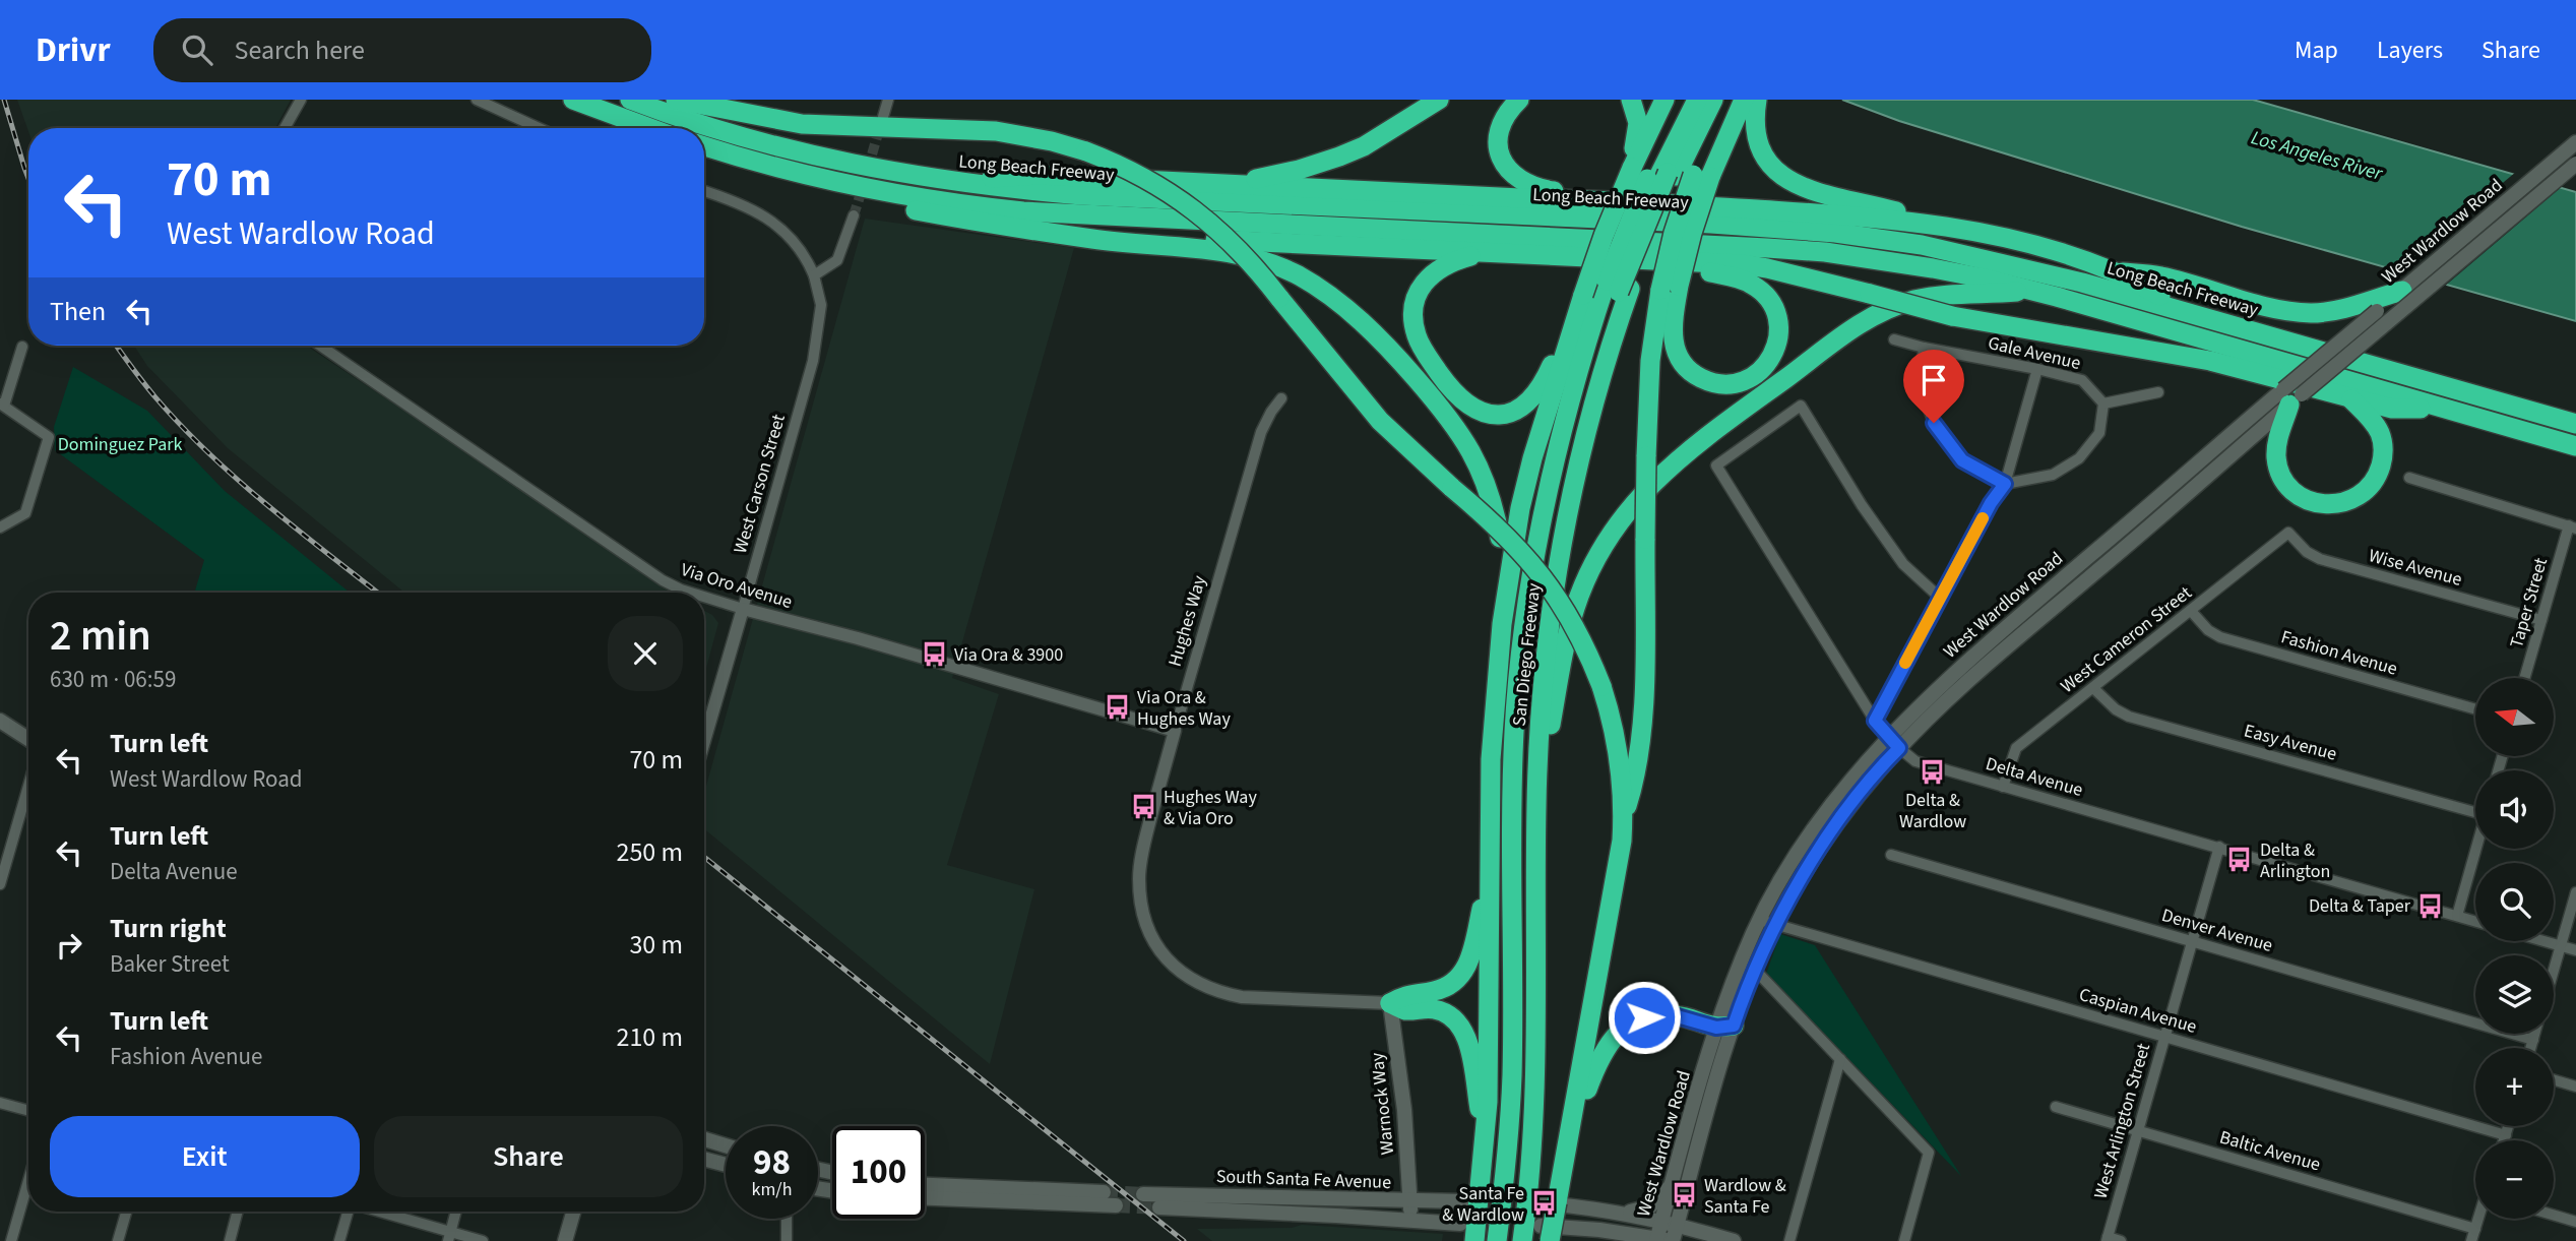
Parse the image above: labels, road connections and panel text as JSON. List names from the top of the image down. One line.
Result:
{"streets":{"highway":["Long Beach Freeway","San Diego Freeway"],"main road":["West Wardlow Road","Warnock Way","South Santa Fe Avenue"],"street":["Gale Avenue","West Carson Street","Wise Avenue","Via Oro Avenue","Taper Street","Hughes Way","West Cameron Street","Fashion Avenue","Easy Avenue","Delta Avenue","Denver Avenue","Caspian Avenue","West Arlington Street","Baltic Avenue"]},"crossings":[["West Wardlow Road","Delta Avenue"],["West Wardlow Road","Caspian Avenue"],["West Carson Street","Via Oro Avenue"],["Wise Avenue","Taper Street"],["Wise Avenue","West Cameron Street"],["Via Oro Avenue","Hughes Way"],["Hughes Way","Warnock Way"],["West Cameron Street","Fashion Avenue"],["West Cameron Street","Easy Avenue"],["West Cameron Street","Delta Avenue"],["Delta Avenue","West Arlington Street"],["Denver Avenue","West Arlington Street"],["Caspian Avenue","West Arlington Street"],["Warnock Way","South Santa Fe Avenue"],["West Arlington Street","Baltic Avenue"]],"water":["Los Angeles River"],"parks":["Dominguez Park"],"places":{"bus stop":["Via Ora & 3900","Via Ora & Hughes Way","Delta & Wardlow","Hughes Way & Via Oro","Delta & Arlington","Delta & Taper","Wardlow & Santa Fe","Santa Fe & Wardlow"]},"north":"left","page":{"header":"Drivr","search":"Search here","nav":["Map","Layers","Share"],"turn":["70 m","West Wardlow Road"],"then":"Then","heading":["2 min","630 m · 06:59"],"map_buttons":["+","−"],"list":[{"name":"Turn left","note":"West Wardlow Road","value":"70 m"},{"name":"Turn left","note":"Delta Avenue","value":"250 m"},{"name":"Turn right","note":"Baker Street","value":"30 m"},{"name":"Turn left","note":"Fashion Avenue","value":"210 m"}],"buttons":["Exit","Share"],"speed":"98 km/h","limit":"100"}}
